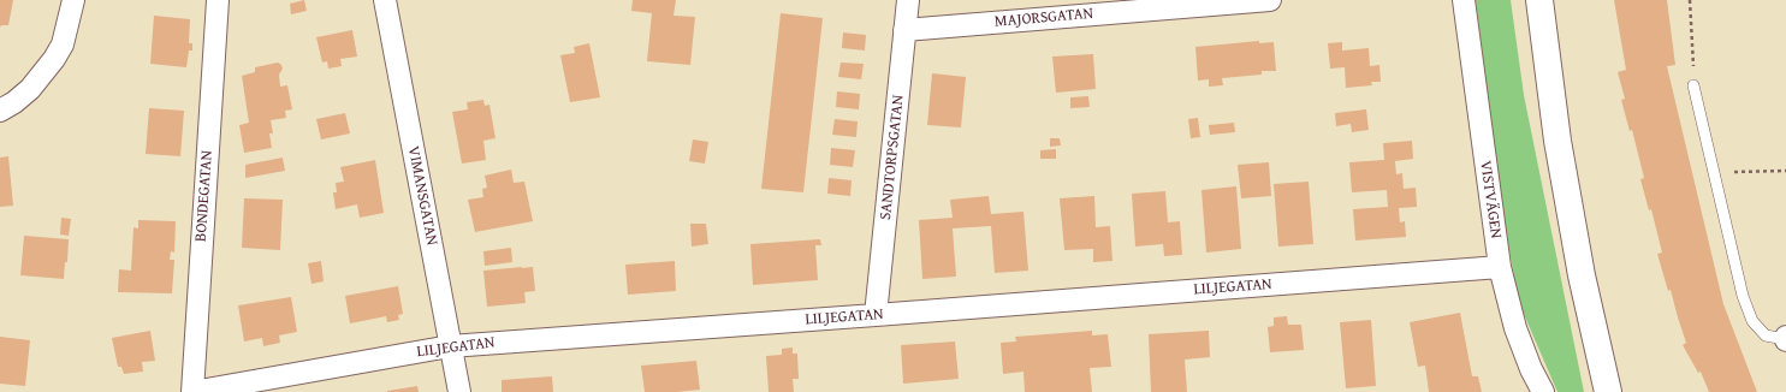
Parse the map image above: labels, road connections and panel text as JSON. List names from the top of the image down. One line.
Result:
{"streets":{"street":["MAJORSGATAN","SANDTORPSGATAN","BONDEGATAN","VIMANSGATAN","VISTVÄGEN","LILJEGATAN"]},"crossings":[["MAJORSGATAN","SANDTORPSGATAN"],["SANDTORPSGATAN","LILJEGATAN"],["BONDEGATAN","LILJEGATAN"],["VIMANSGATAN","LILJEGATAN"],["VISTVÄGEN","LILJEGATAN"]]}
